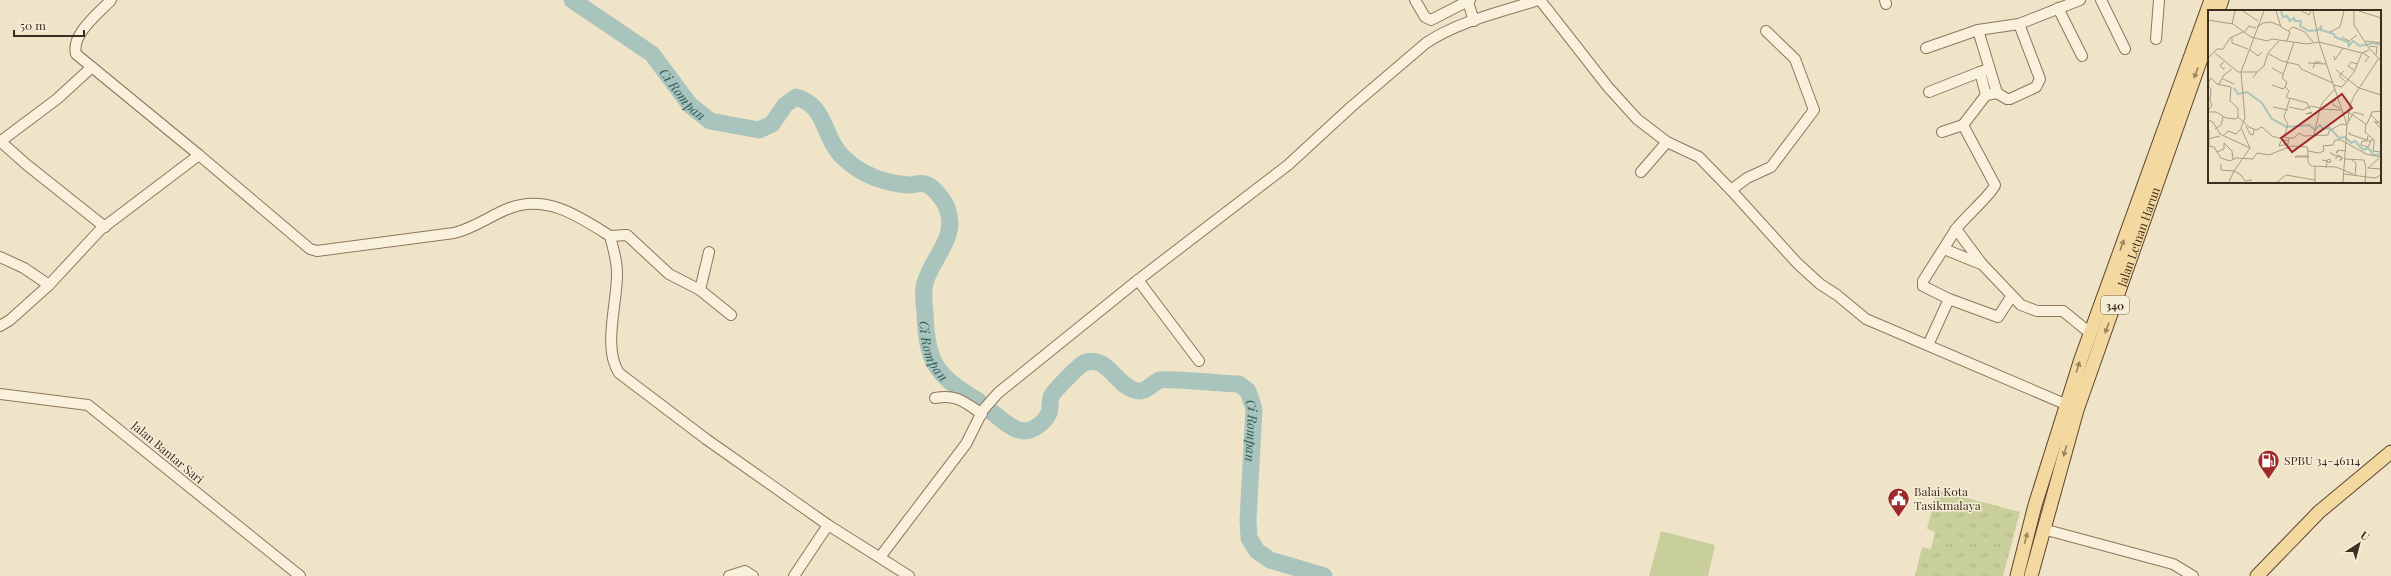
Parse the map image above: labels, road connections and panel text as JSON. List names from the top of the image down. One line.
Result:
{"streets":{"main road":["Jalan Letnan Harun","340"],"street":["Jalan Bantar Sari"]},"water":["Ci Rompan"],"places":{"fuel station":["SPBU 34-46114"],"public building":["Balai Kota Tasikmalaya"]},"scale_bar":"50 m","north":"top right"}
